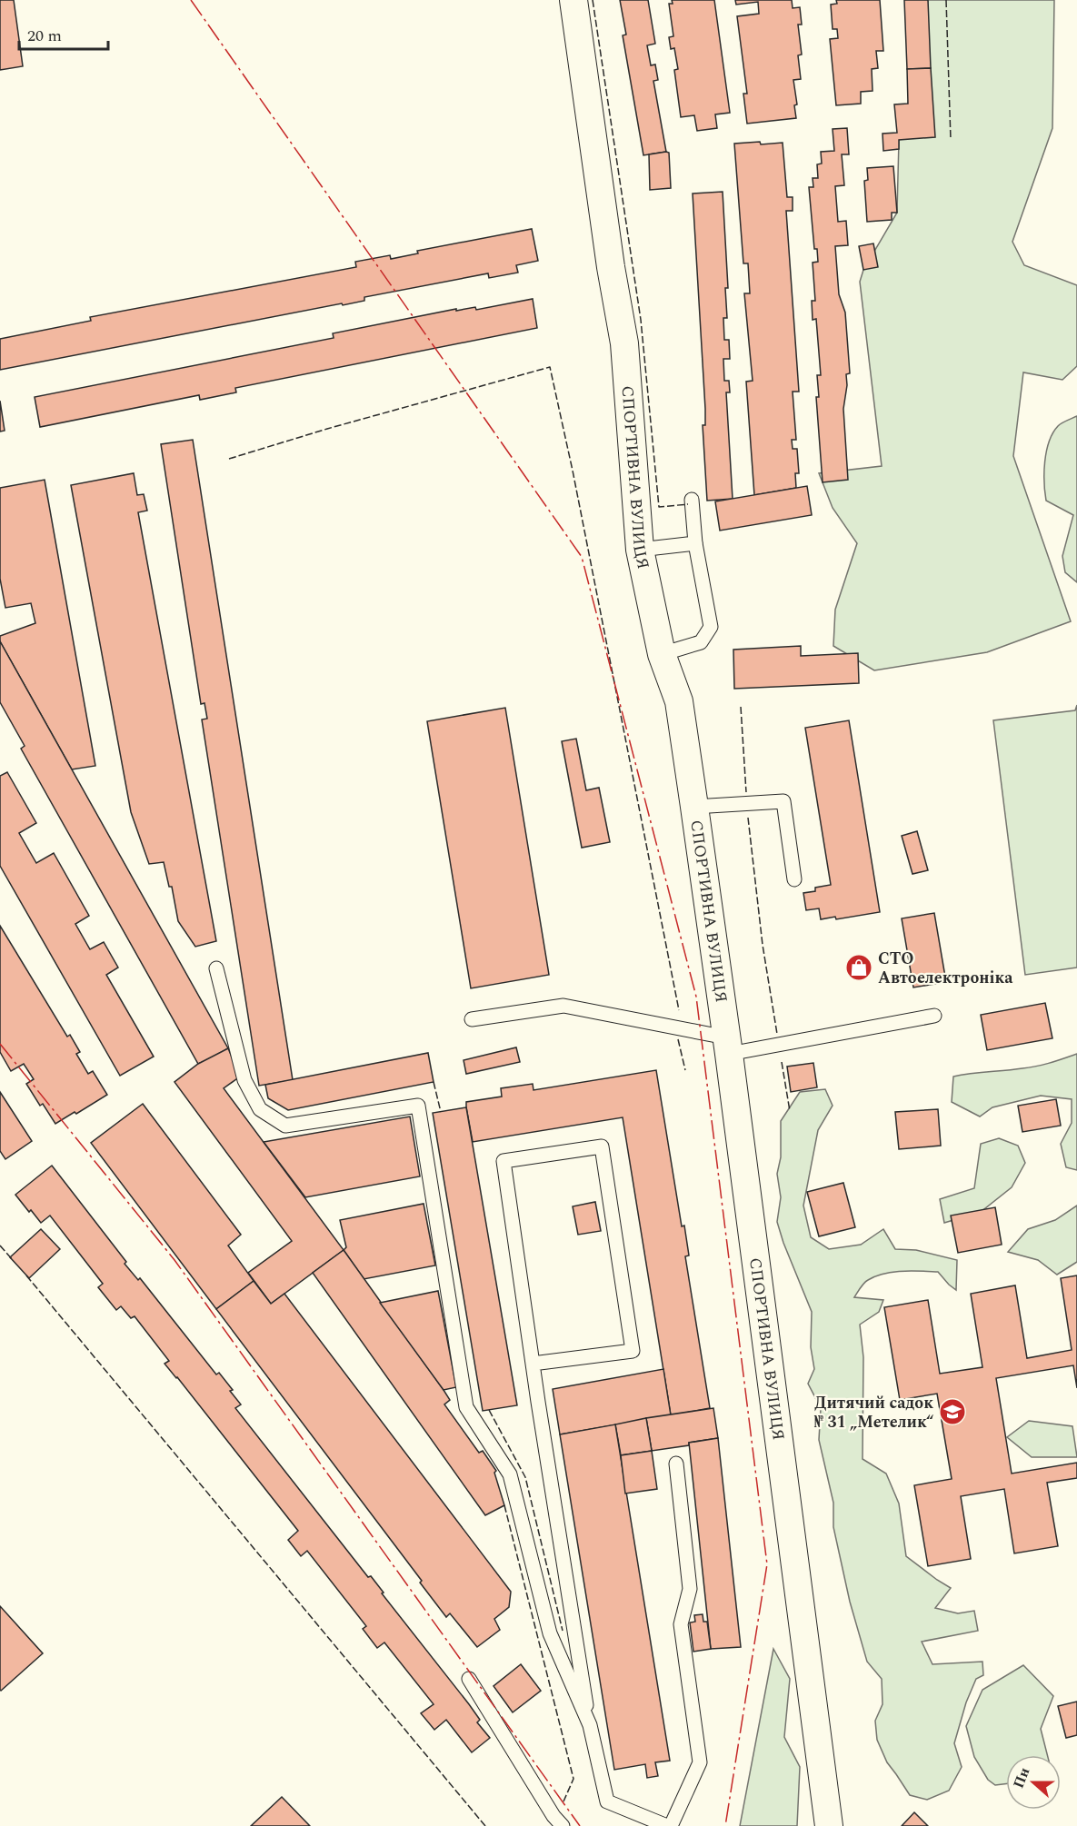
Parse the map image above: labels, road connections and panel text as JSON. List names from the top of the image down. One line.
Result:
{"streets":{"street":["СПОРТИВНА ВУЛИЦЯ"]},"places":{"shop":["СТО Автоелектроніка"],"school or university":["Дитячий садок № 31 „Метелик“"]},"scale_bar":"20 m","north":"left"}
